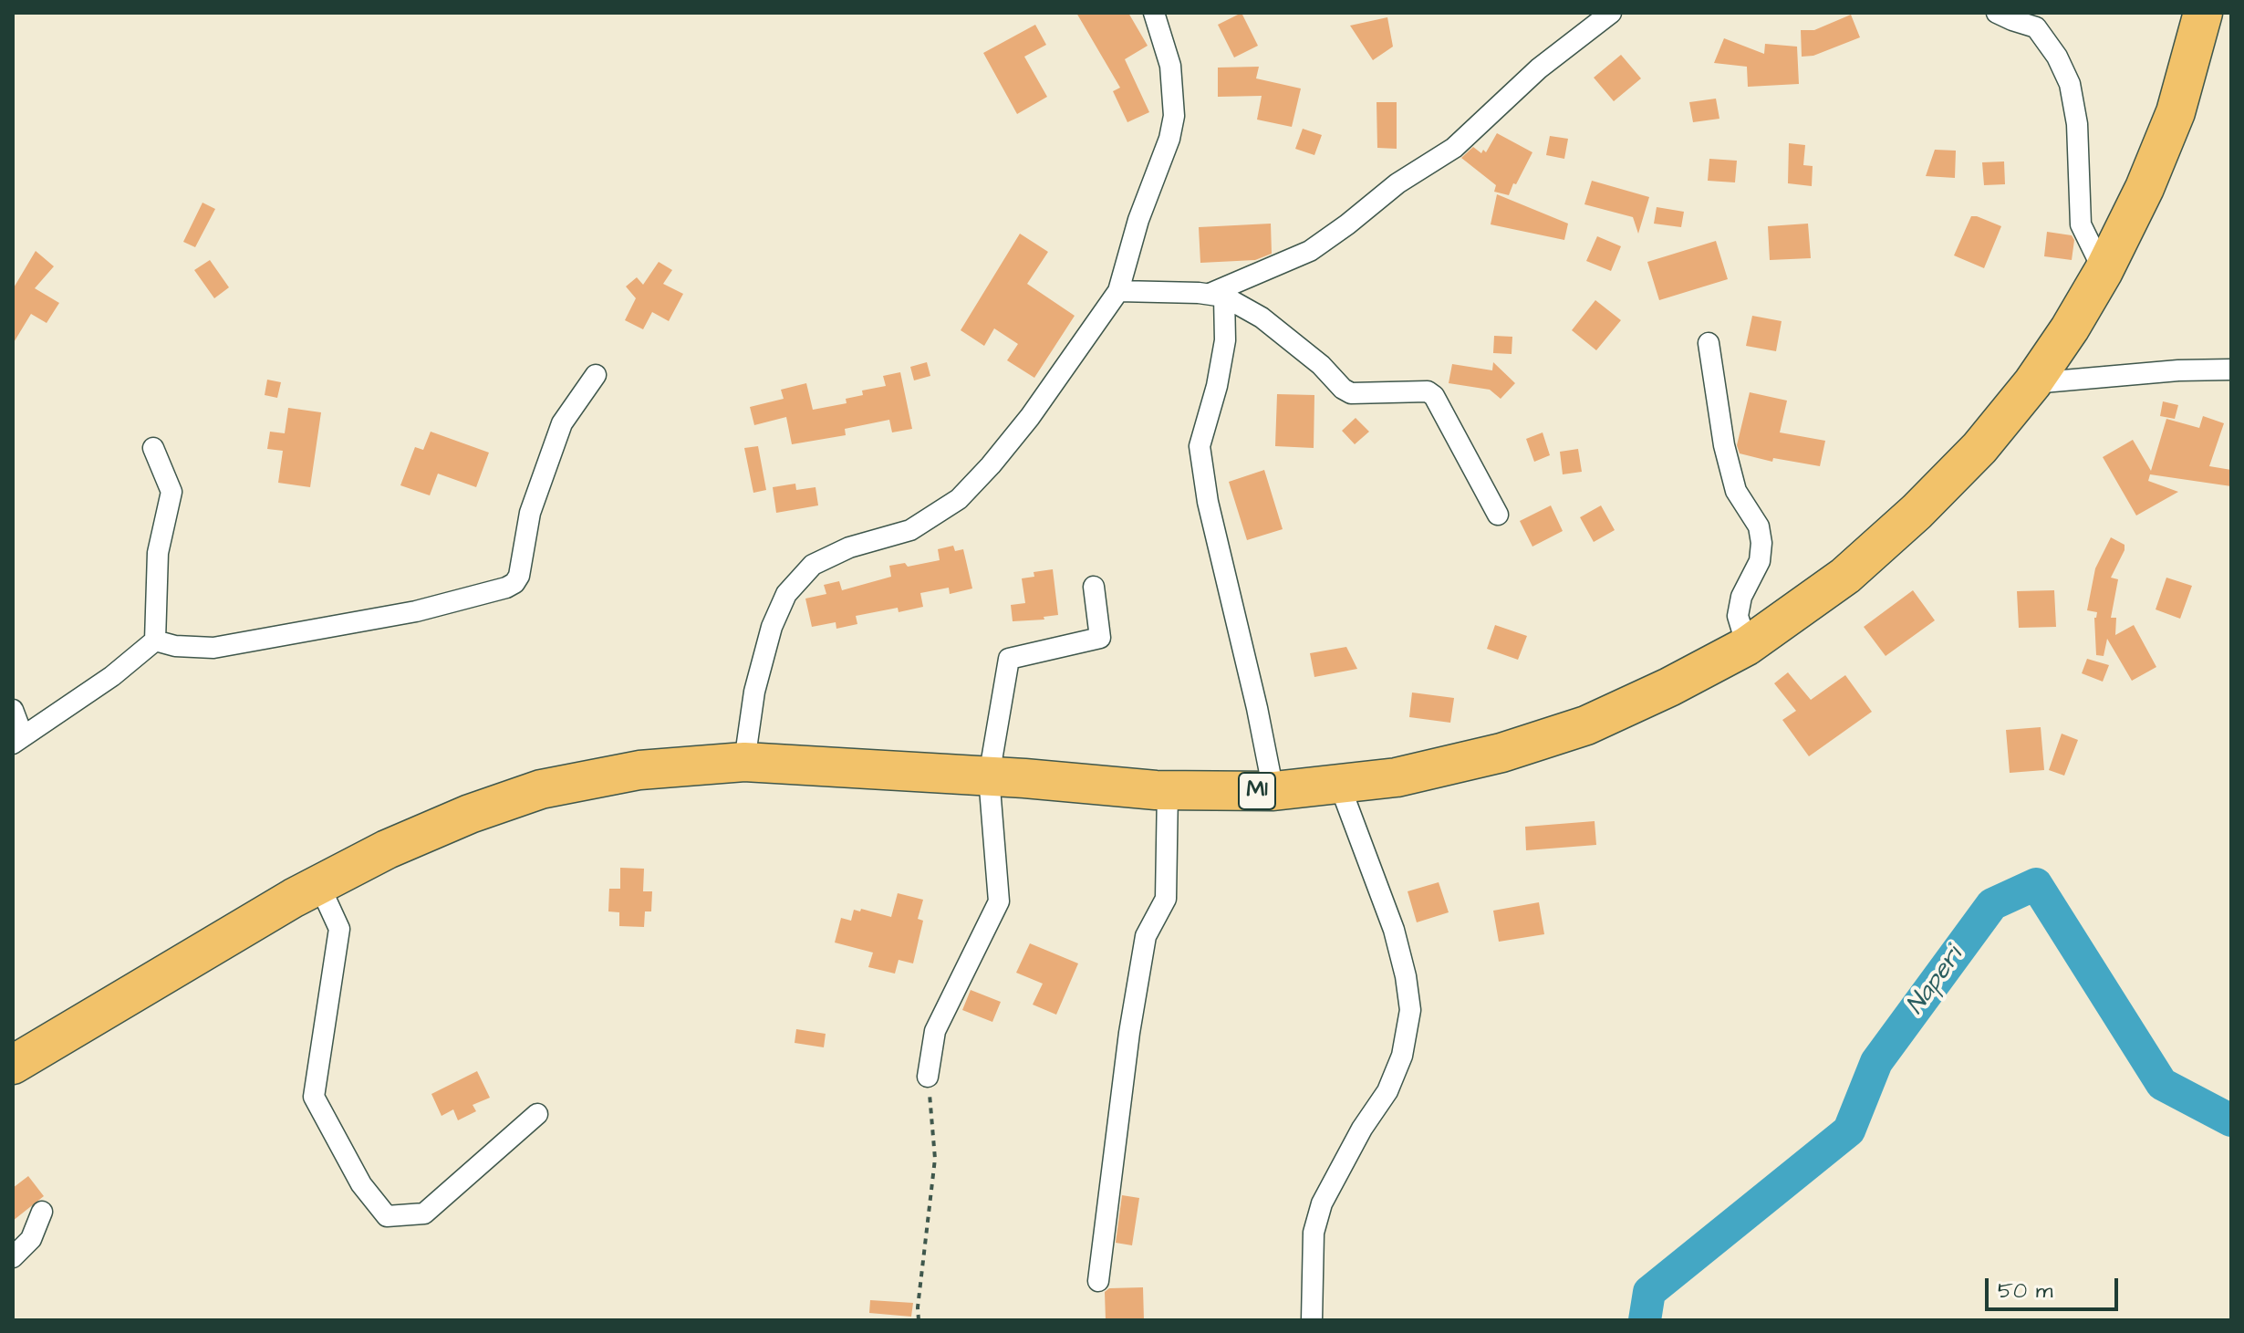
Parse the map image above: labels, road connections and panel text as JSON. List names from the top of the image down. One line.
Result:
{"streets":{"highway":["M1"]},"water":["Naperi"],"scale_bar":"50 m"}
